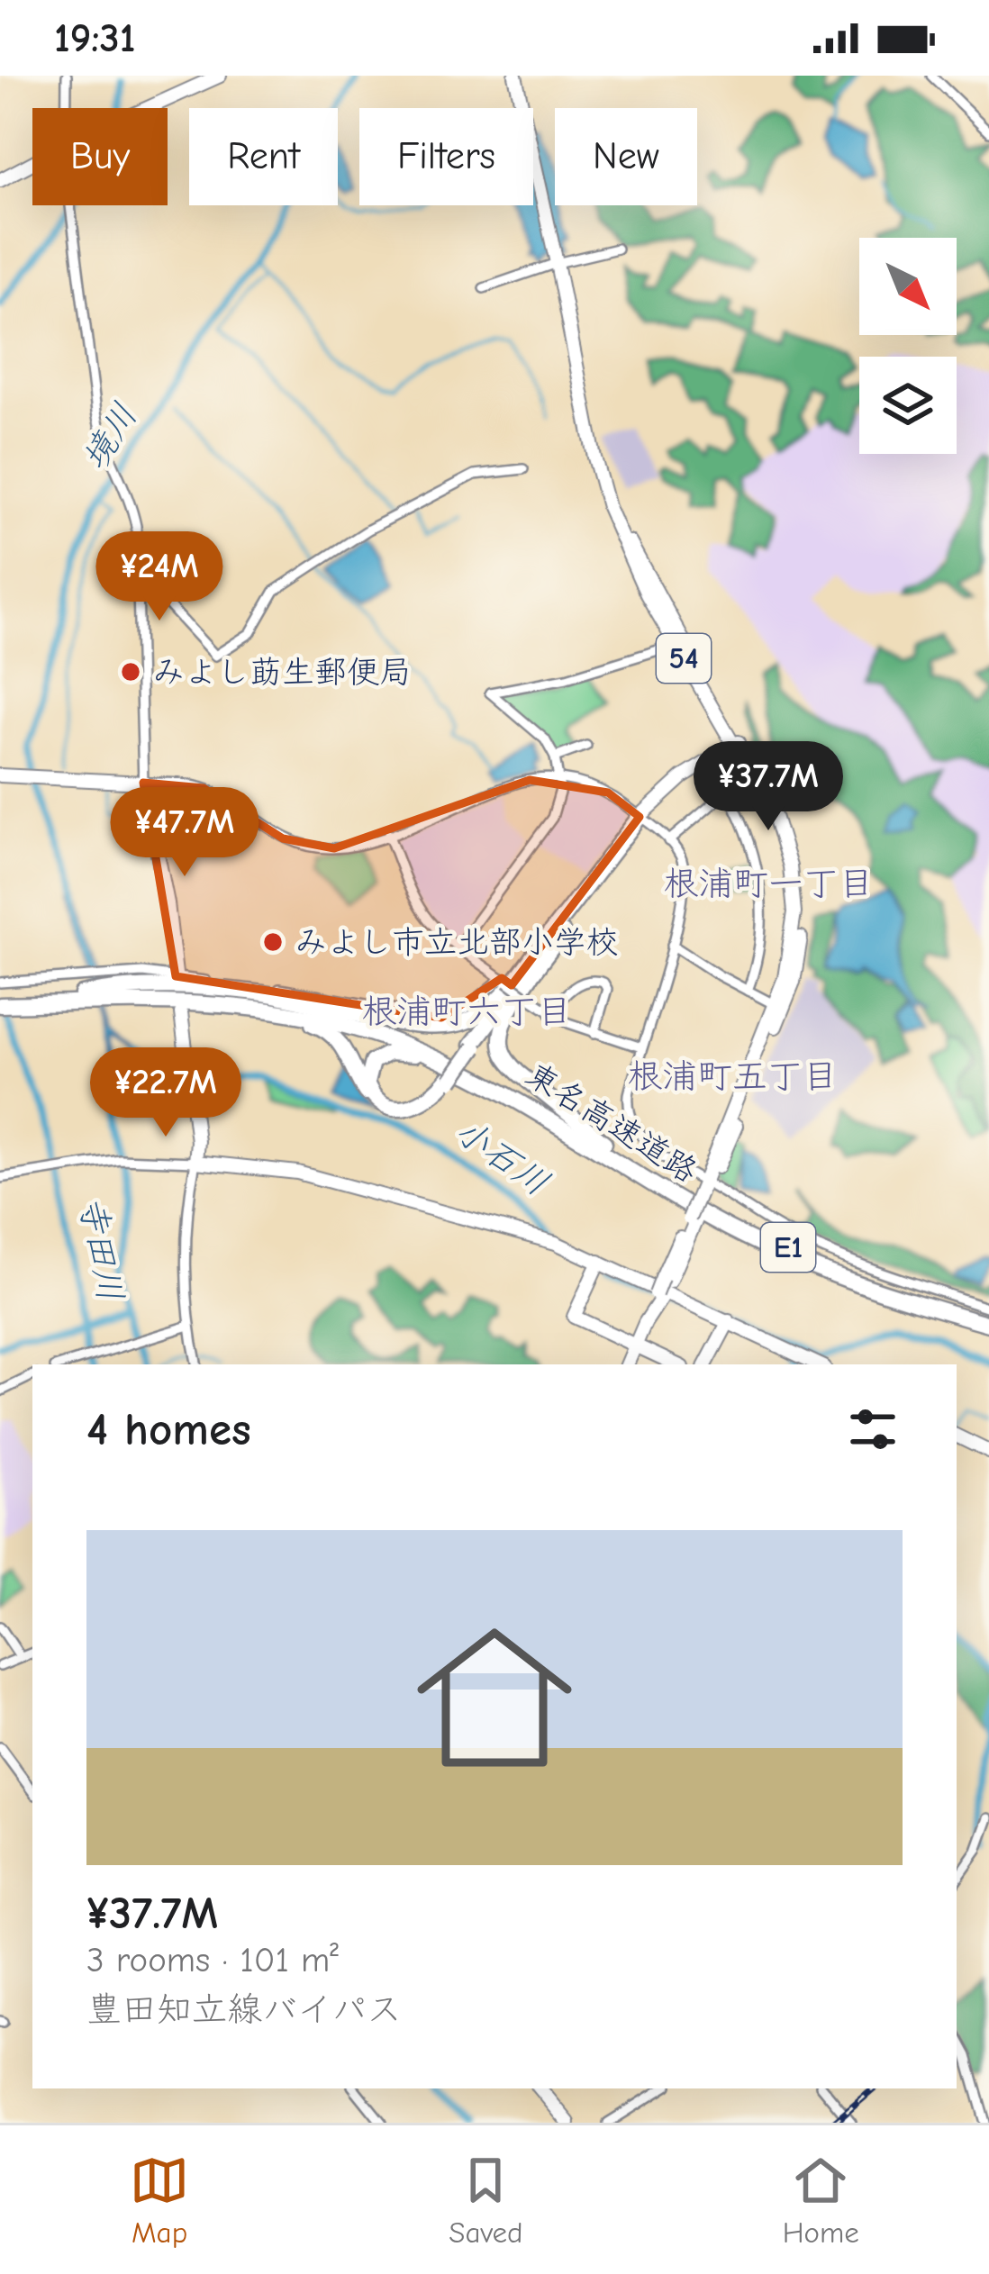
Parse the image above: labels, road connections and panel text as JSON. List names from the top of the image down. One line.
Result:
{"streets":{"highway":["東名高速道路","E1"],"main road":["54"]},"districts":["根浦町一丁目","根浦町六丁目","根浦町五丁目"],"water":["境川","小石川","寺田川"],"places":["みよし莇生郵便局","みよし市立北部小学校"],"north":"bottom right","page":{"status":"19:31","chip":["Buy","Rent","Filters","New"],"price":["¥24M","¥37.7M","¥47.7M","¥22.7M"],"heading":"4 homes","list":[{"name":"¥37.7M","note":"3 rooms · 101 m² · 豊田知立線バイパス"}],"tabs":["Map","Saved","Home"]}}
